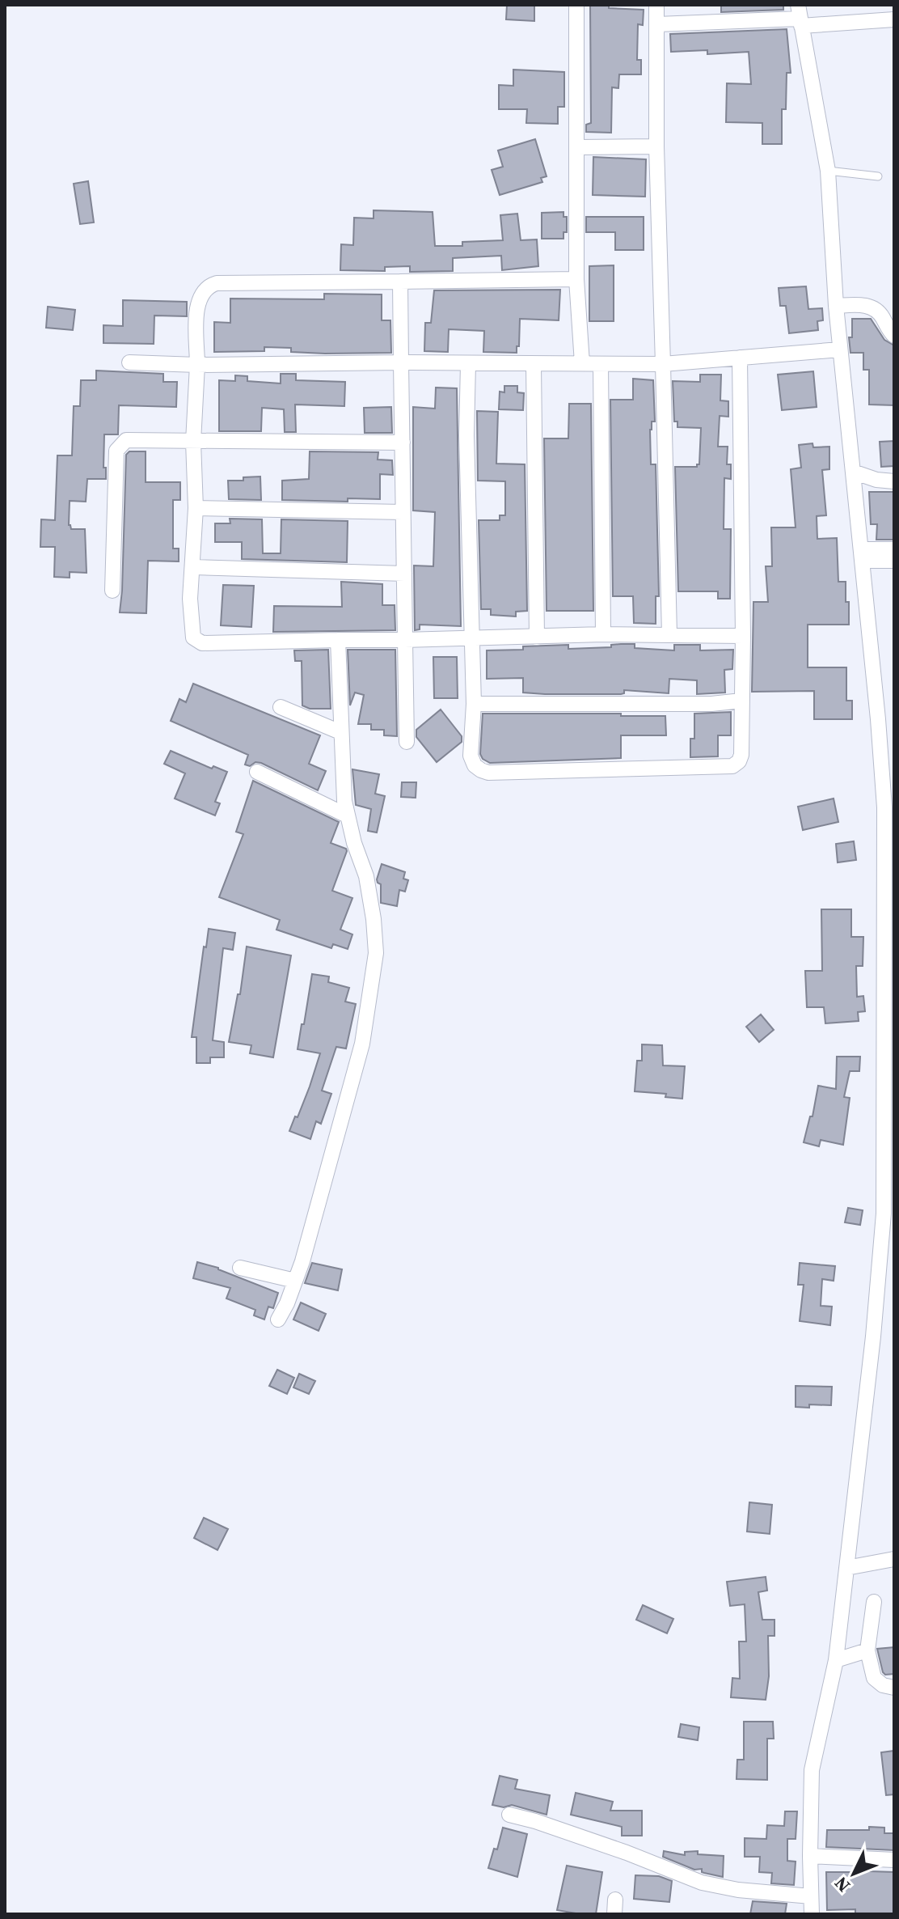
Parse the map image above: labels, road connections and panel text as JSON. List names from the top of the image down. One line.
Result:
{"north":"bottom left"}
